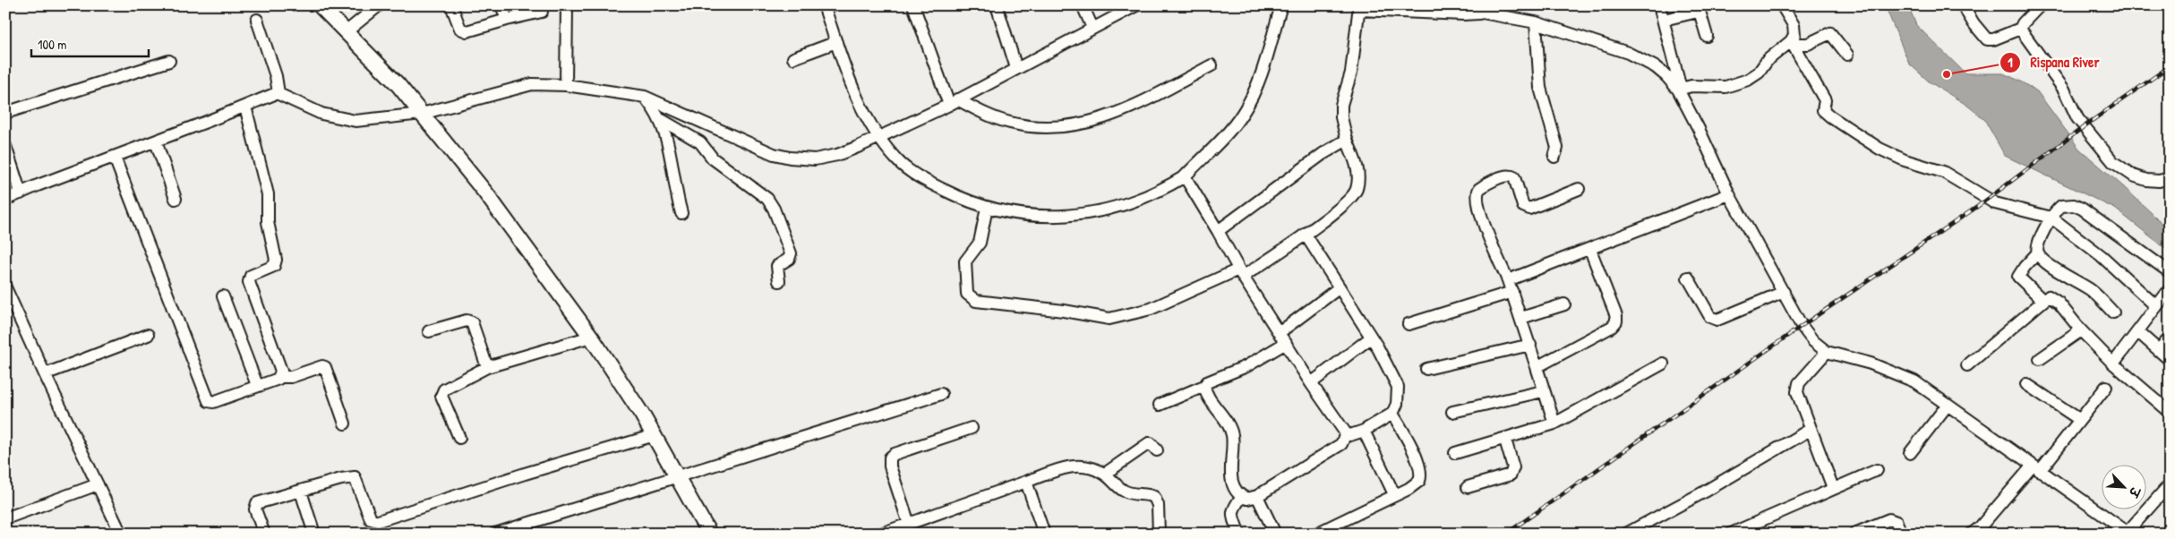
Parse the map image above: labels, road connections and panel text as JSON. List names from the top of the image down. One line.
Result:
{"places":["Rispana River"],"scale_bar":"100 m","north":"bottom right"}
